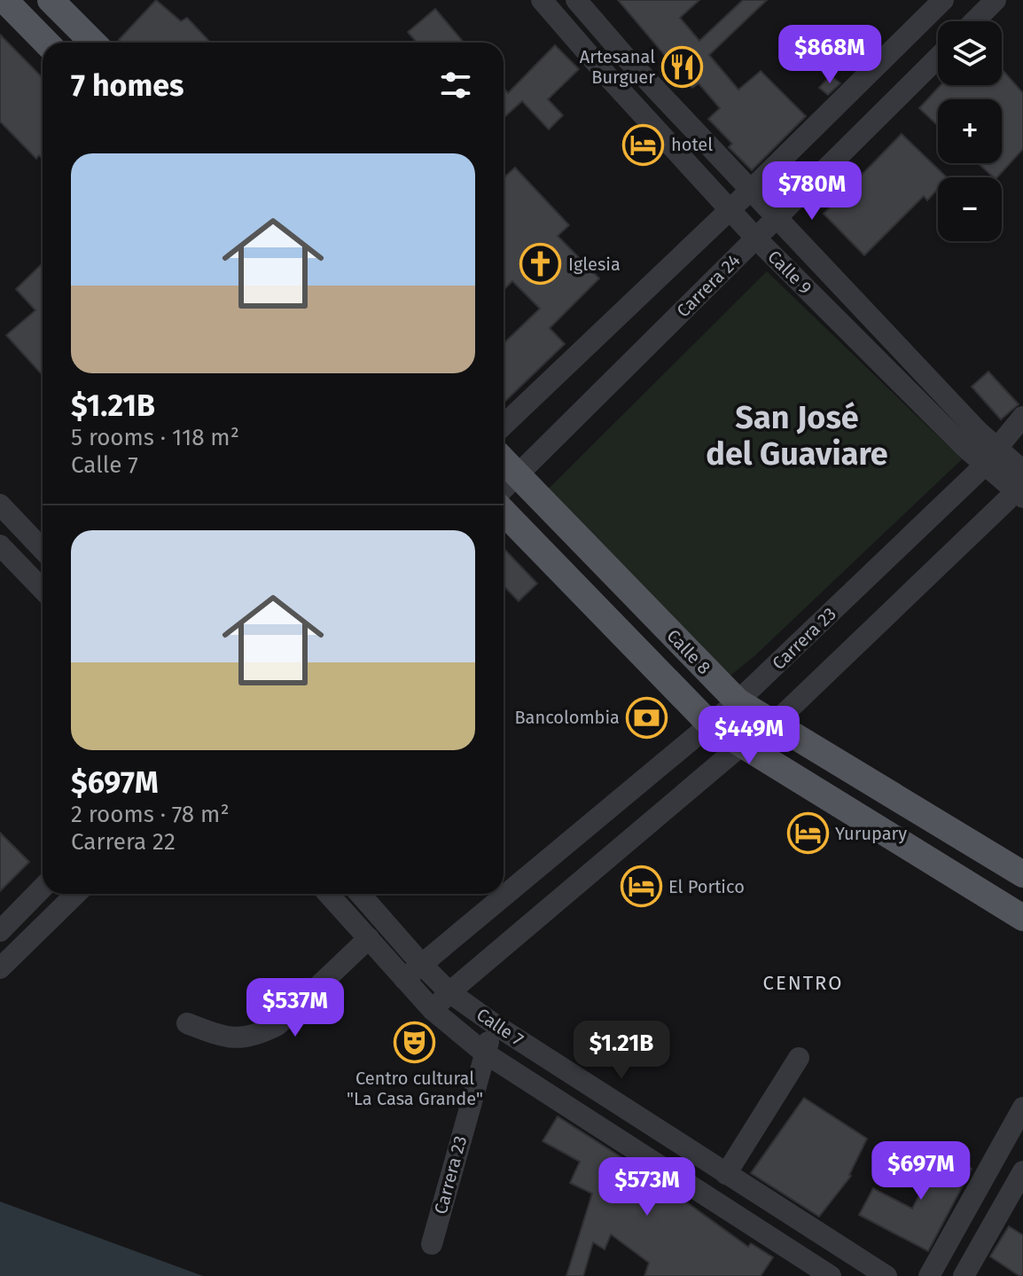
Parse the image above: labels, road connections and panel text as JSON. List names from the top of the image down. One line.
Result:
{"streets":{"main road":["Calle 8"],"street":["Calle 9","Carrera 24","Carrera 23","Calle 7"]},"crossings":[["Calle 9","Carrera 24"],["Calle 9","Carrera 23"],["Carrera 24","Calle 8"],["Carrera 23","Calle 8"],["Carrera 23","Calle 7"]],"districts":["San José del Guaviare","CENTRO"],"places":{"restaurant":["Artesanal Burguer"],"hotel":["hotel","Yurupary","El Portico"],"church":["Iglesia"],"bank":["Bancolombia"],"theatre":["Centro cultural \"La Casa Grande\""]},"page":{"map_buttons":["+","−"],"price":["$868M","$780M","$449M","$537M","$1.21B","$697M","$573M"],"heading":"7 homes","list":[{"name":"$1.21B","note":"5 rooms · 118 m² · Calle 7"},{"name":"$697M","note":"2 rooms · 78 m² · Carrera 22"}]}}
